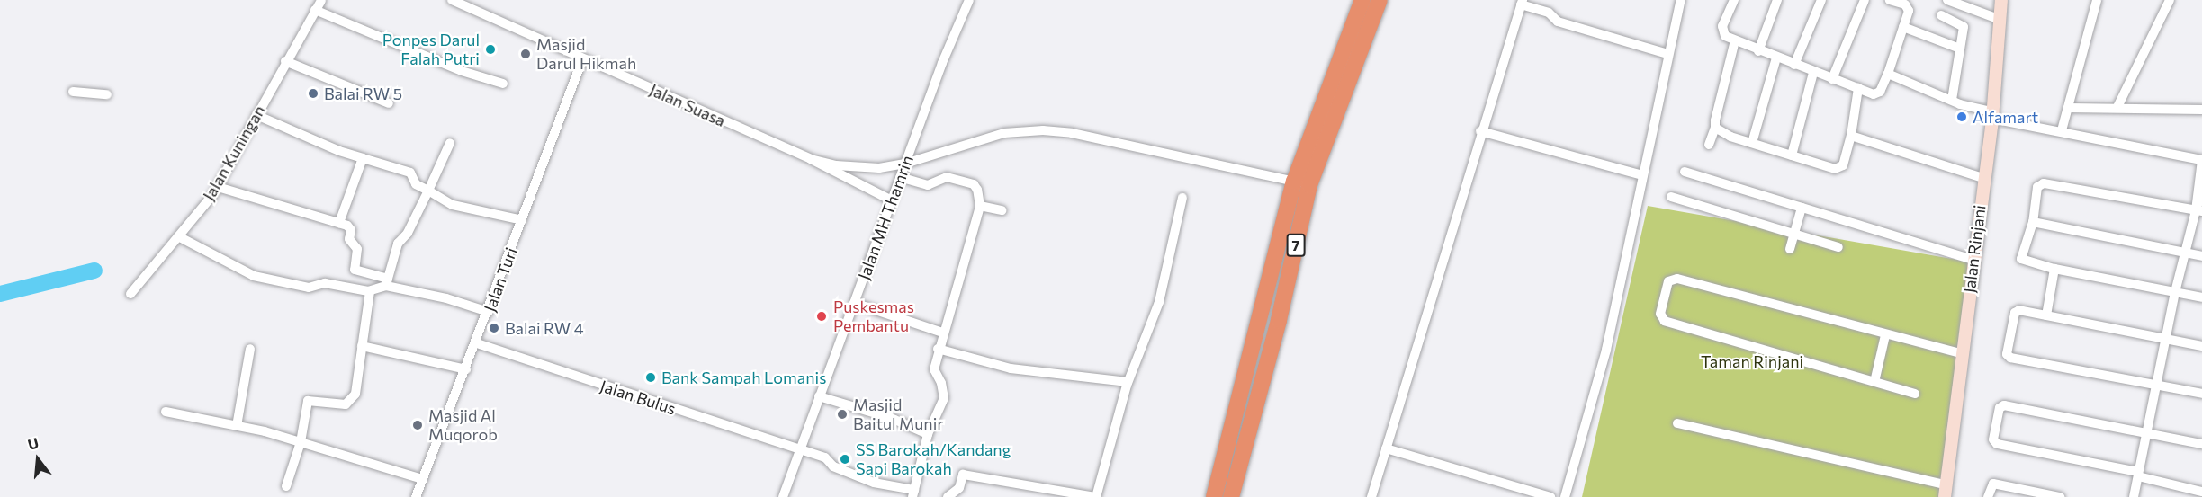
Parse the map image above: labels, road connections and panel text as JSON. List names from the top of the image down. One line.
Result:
{"streets":{"highway":["7"],"street":["Jalan Suasa","Jalan Kuningan","Jalan MH Thamrin","Jalan Rinjani","Jalan Turi","Jalan Bulus"]},"crossings":[["Jalan Suasa","Jalan MH Thamrin"],["Jalan Suasa","Jalan Turi"],["Jalan MH Thamrin","Jalan Bulus"],["Jalan Turi","Jalan Bulus"]],"parks":["Taman Rinjani"],"places":["Ponpes Darul Falah Putri","Masjid Darul Hikmah","Balai RW 5","Alfamart","Puskesmas Pembantu","Balai RW 4","Bank Sampah Lomanis","Masjid Baitul Munir","Masjid Al Muqorob","SS Barokah/Kandang Sapi Barokah"],"north":"top"}
